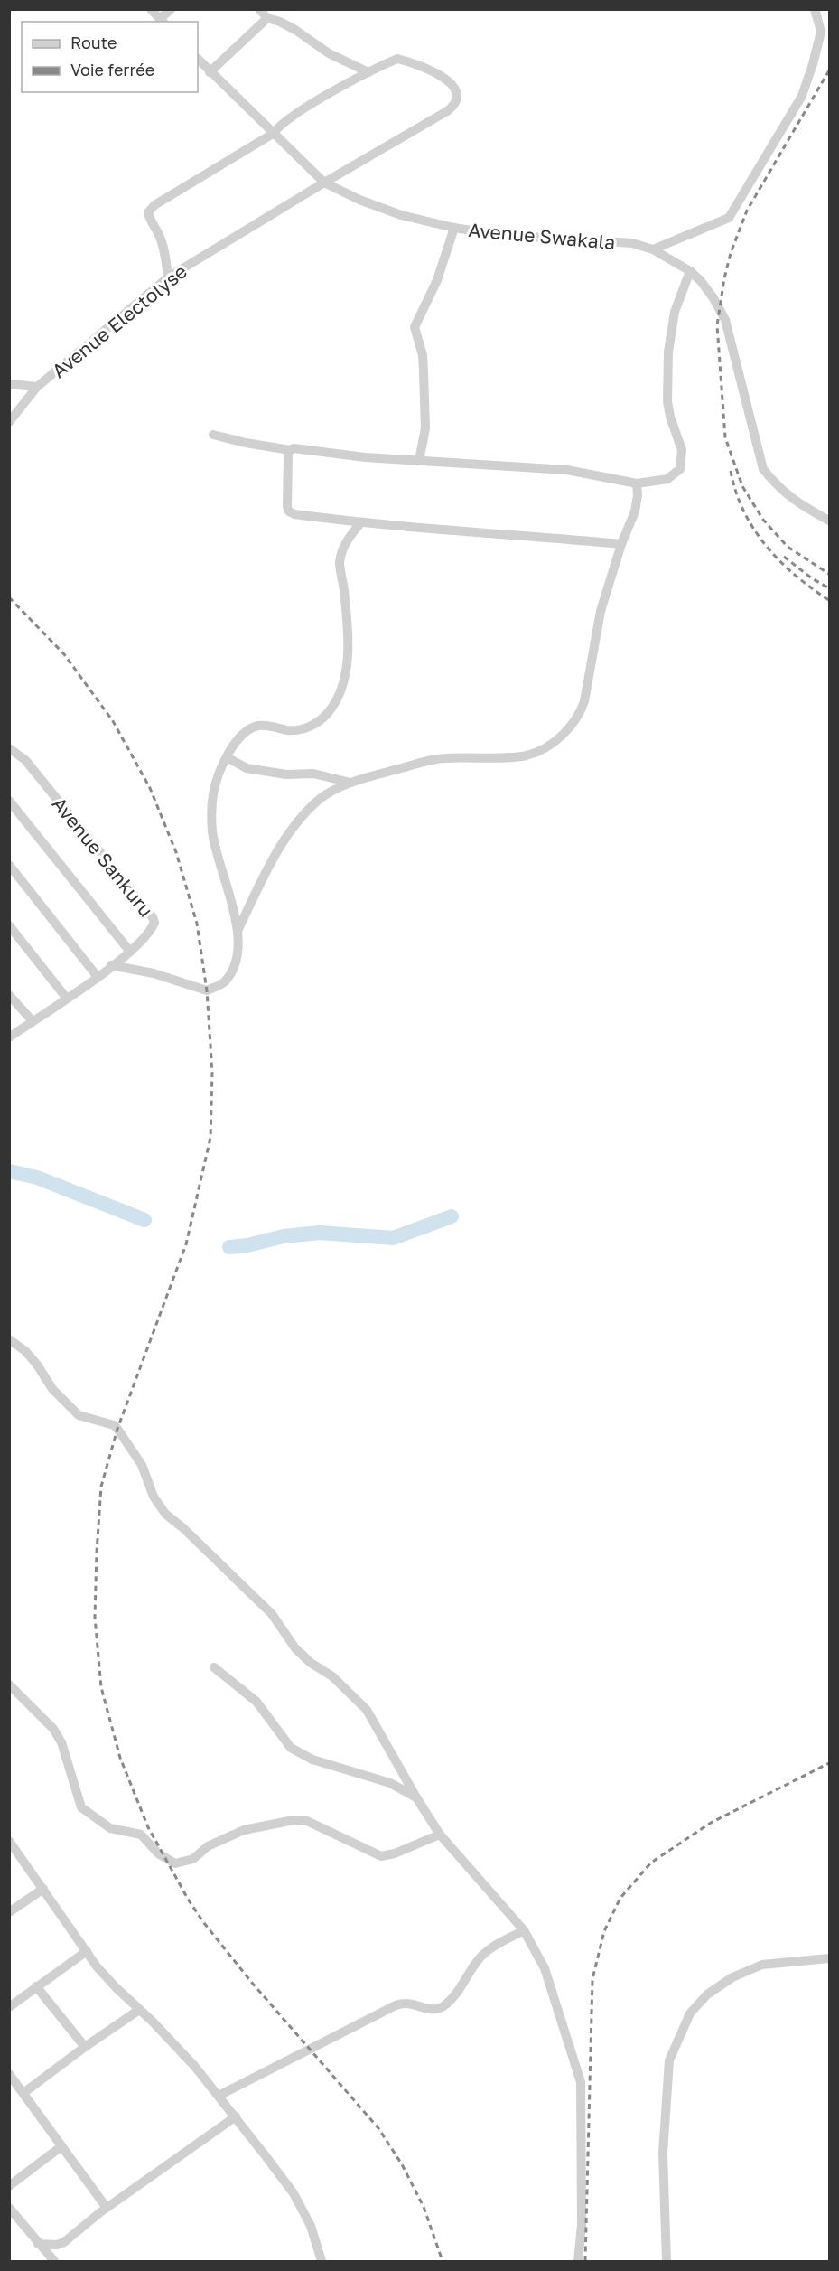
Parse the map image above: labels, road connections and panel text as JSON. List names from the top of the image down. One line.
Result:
{"streets":{"street":["Avenue Swakala","Avenue Electolyse","Avenue Sankuru"]},"crossings":[["Avenue Swakala","Avenue Electolyse"]],"legend":["Route","Voie ferrée"]}
